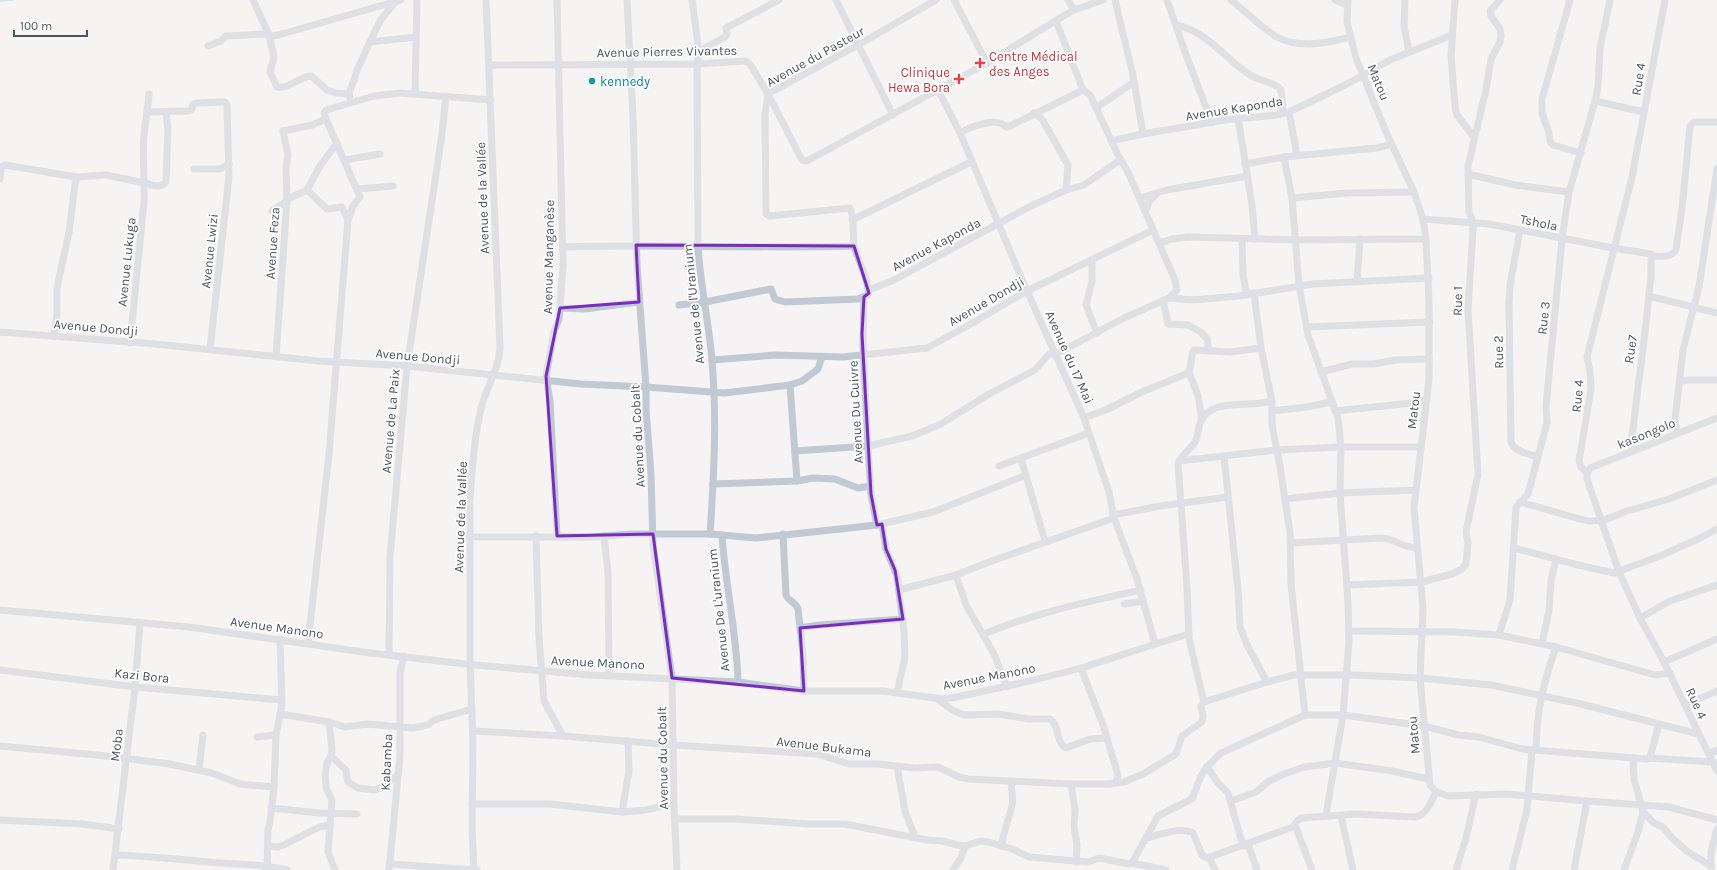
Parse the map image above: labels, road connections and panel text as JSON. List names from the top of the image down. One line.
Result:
{"streets":{"street":["Avenue Pierres Vivantes","Avenue du Pasteur","Rue 4","Matou","Avenue Kaponda","Avenue de la Vallée","Tshola","Avenue Feza","Avenue Lwizi","Avenue Manganèse","Avenue Lukuga","Avenue Dondji","Rue 1","Avenue de l'Uranium","Rue 3","Rue7","Rue 2","Avenue du 17 Mai","Avenue Du Cuivre","Avenue de La Paix","kasongolo","Avenue du Cobalt","Avenue De L'uranium","Avenue Manono","Kazi Bora","Moba","Avenue Bukama","Kabamba"]},"crossings":[["Avenue Pierres Vivantes","Avenue du Pasteur"],["Avenue Pierres Vivantes","Avenue de la Vallée"],["Avenue Pierres Vivantes","Avenue Manganèse"],["Avenue Pierres Vivantes","Avenue de l'Uranium"],["Avenue Pierres Vivantes","Avenue du Cobalt"],["Rue 4","Tshola"],["Rue 4","kasongolo"],["Matou","Avenue Kaponda"],["Matou","Tshola"],["Matou","Rue 1"],["Avenue Kaponda","Avenue du 17 Mai"],["Avenue de la Vallée","Avenue Dondji"],["Avenue de la Vallée","Avenue Manono"],["Avenue de la Vallée","Avenue Bukama"],["Tshola","Rue 1"],["Tshola","Rue 3"],["Tshola","Rue7"],["Tshola","Rue 2"],["Avenue Feza","Avenue Dondji"],["Avenue Lwizi","Avenue Dondji"],["Avenue Manganèse","Avenue Dondji"],["Avenue Lukuga","Avenue Dondji"],["Avenue Dondji","Avenue de l'Uranium"],["Avenue Dondji","Avenue du 17 Mai"],["Avenue Dondji","Avenue Du Cuivre"],["Avenue Dondji","Avenue de La Paix"],["Avenue Dondji","Avenue du Cobalt"],["Rue 3","Rue 2"],["Rue7","kasongolo"],["Avenue du 17 Mai","Avenue Manono"],["Avenue Du Cuivre","Avenue Manono"],["Avenue de La Paix","Avenue Manono"],["Avenue du Cobalt","Avenue Manono"],["Avenue du Cobalt","Avenue Bukama"],["Avenue De L'uranium","Avenue Manono"],["Avenue Manono","Moba"],["Avenue Manono","Avenue Bukama"],["Avenue Manono","Kabamba"],["Kazi Bora","Moba"]],"places":{"health":["Centre Médical des Anges","Clinique Hewa Bora"],"other":["kennedy"]},"scale_bar":"100 m"}
